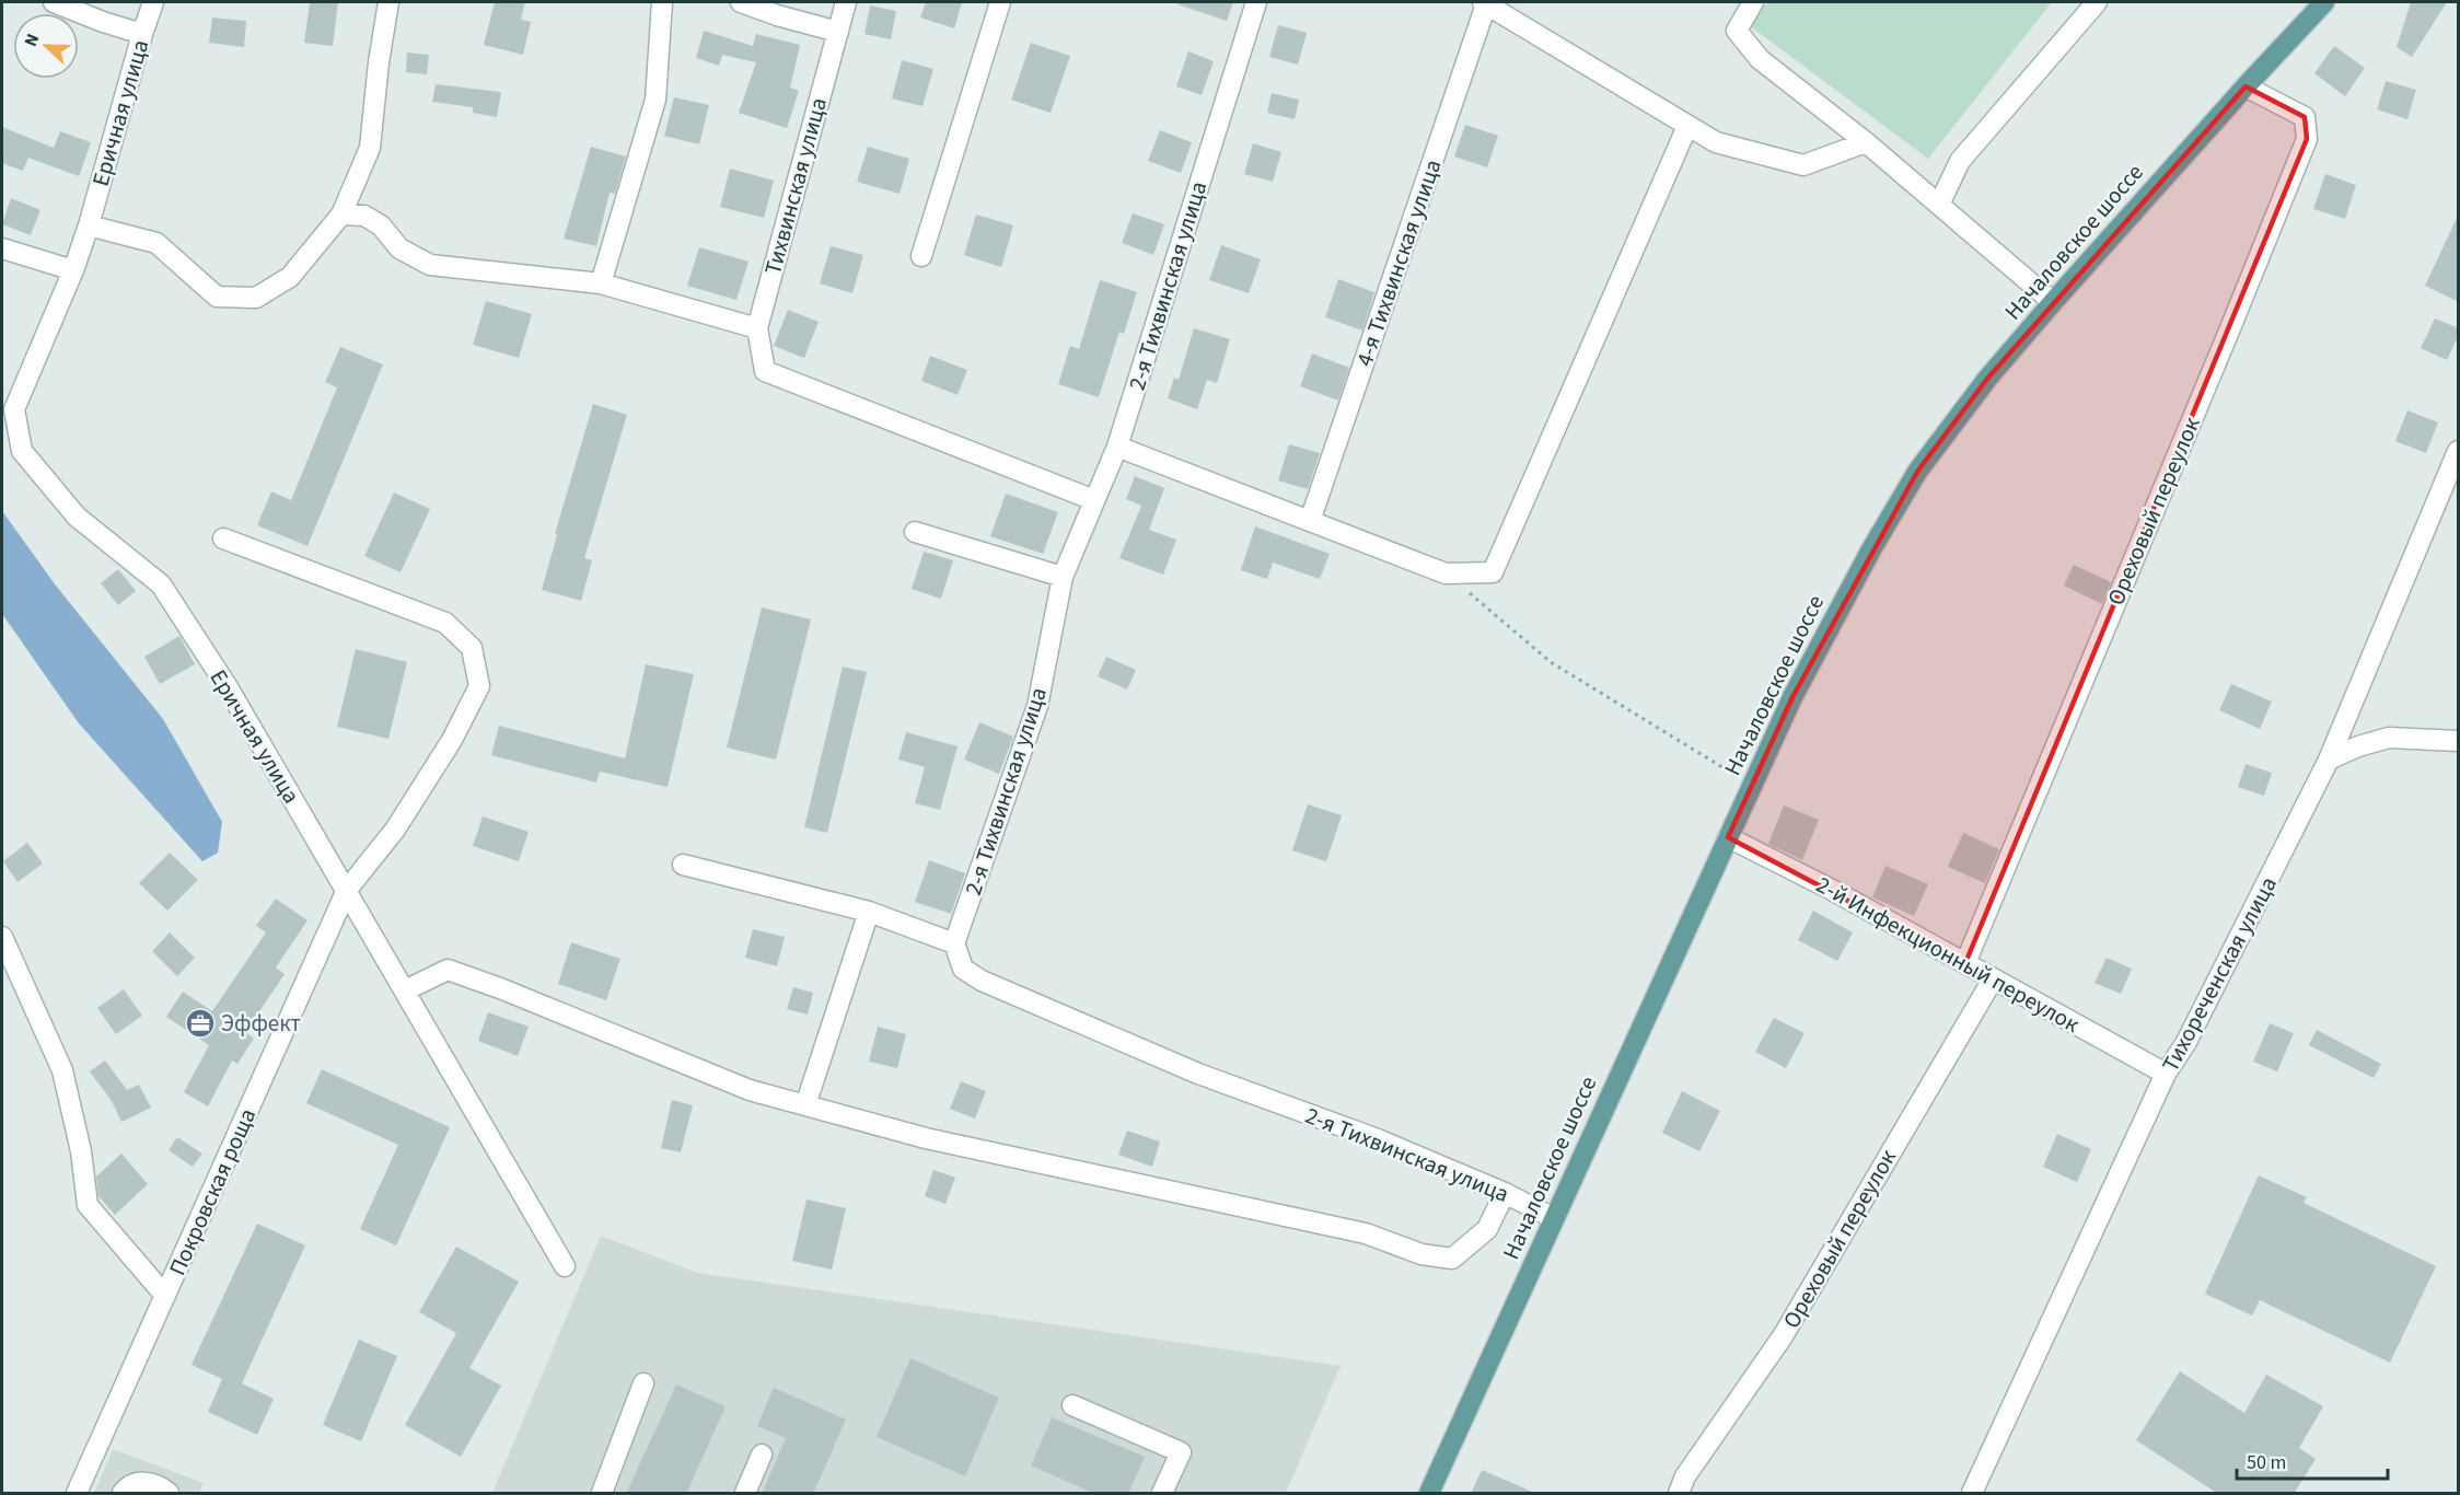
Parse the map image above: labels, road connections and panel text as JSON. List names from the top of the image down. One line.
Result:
{"streets":{"main road":["Началовское шоссе"],"street":["Еричная улица","Тихвинская улица","4-я Тихвинская улица","2-я Тихвинская улица","Ореховый переулок","2-й Инфекционный переулок","Тихореченская улица","Покровская роща"]},"crossings":[["Еричная улица","Покровская роща"],["Тихвинская улица","2-я Тихвинская улица"],["Началовское шоссе","2-я Тихвинская улица"],["Началовское шоссе","Ореховый переулок"],["Началовское шоссе","2-й Инфекционный переулок"],["Ореховый переулок","2-й Инфекционный переулок"],["2-й Инфекционный переулок","Тихореченская улица"]],"places":{"office":["Эффект"]},"scale_bar":"50 m","north":"left"}
